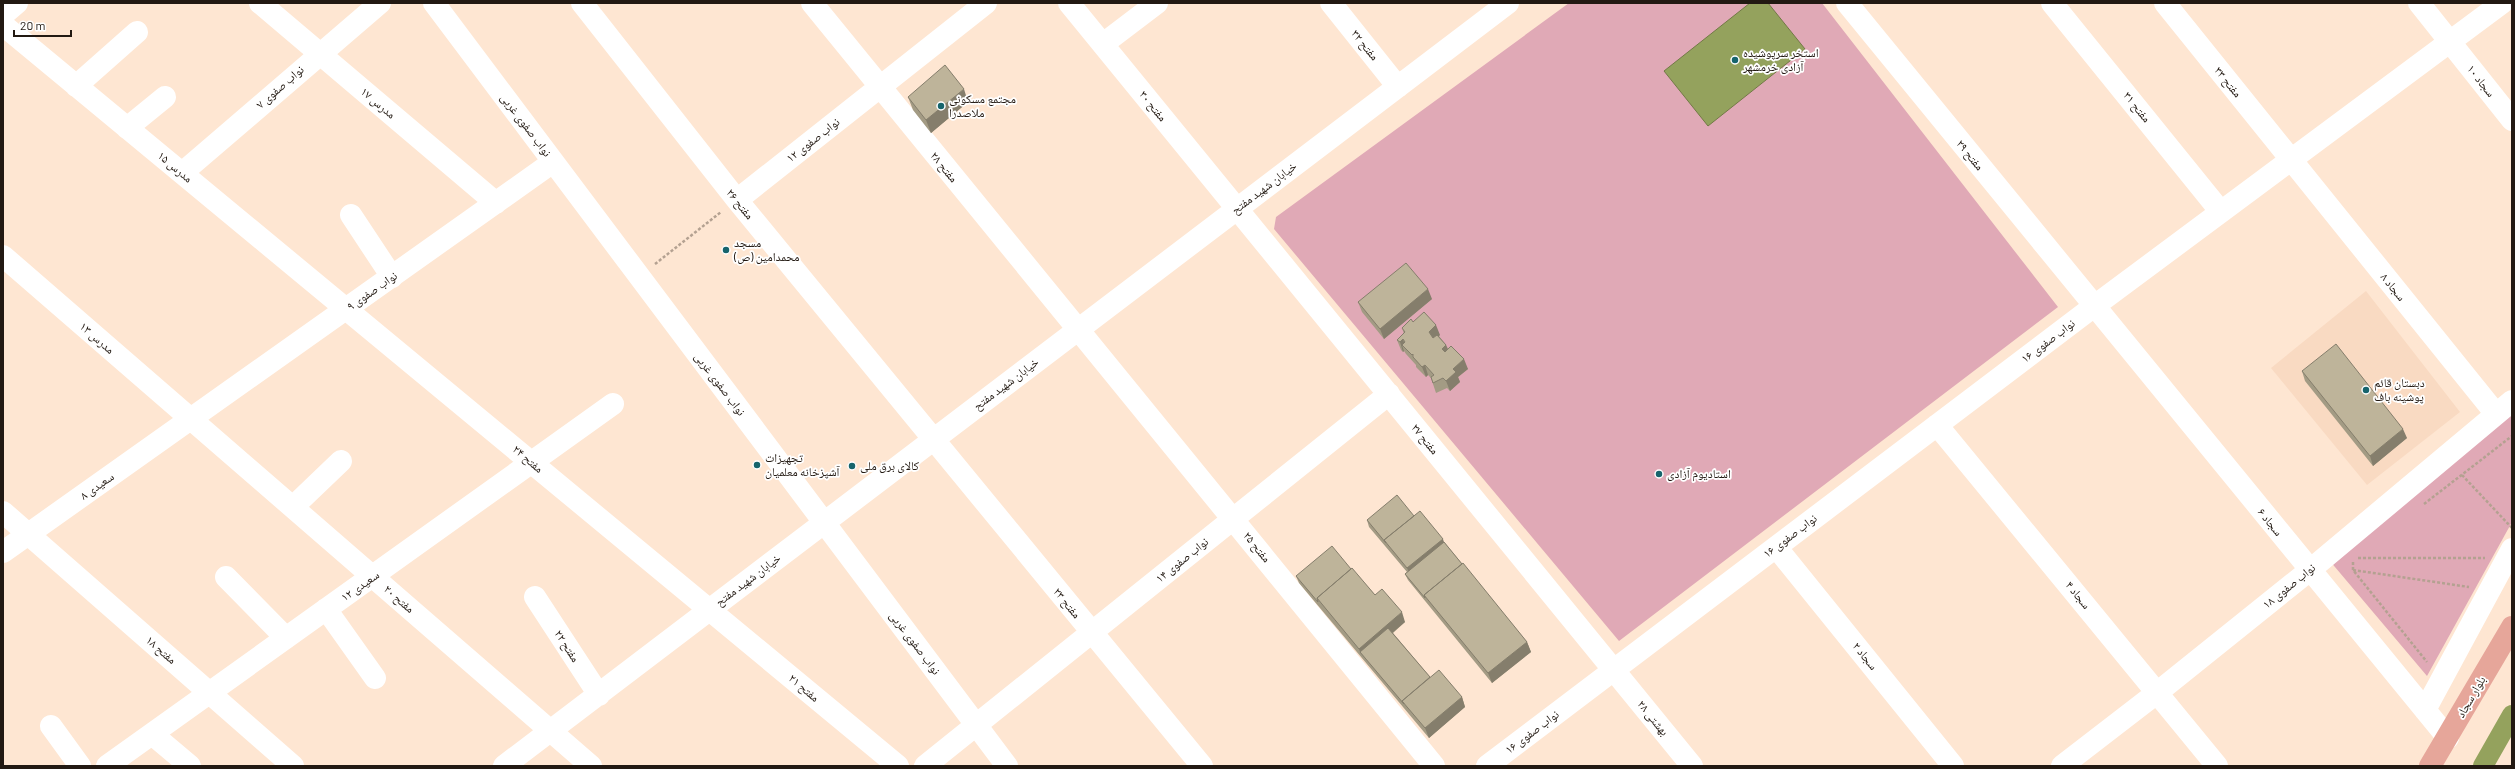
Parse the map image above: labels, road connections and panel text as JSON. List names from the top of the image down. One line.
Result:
{"streets":{"main road":["بلوار سجاد"],"street":["مفتح ۳۲","سجاد ۱۰","مفتح ۳۳","نواب صفوی ۷","مدرس ۱۷","مفتح ۳۰","مفتح ۳۱","نواب صفوی غربی","نواب صفوی ۱۲","مفتح ۲۹","مدرس ۱۵","مفتح ۲۸","خیابان شهید مفتح","مفتح ۲۶","سجاد ۸","نواب صفوی ۹","مدرس ۱۳","نواب صفوی ۱۶","مفتح ۲۷","مفتح ۲۴","سعیدی ۸","سجاد ۶","مفتح ۲۵","نواب صفوی ۱۴","سعیدی ۱۲","نواب صفوی ۱۸","سجاد ۴","مفتح ۲۰","مفتح ۲۳","مفتح ۲۲","مفتح ۱۸","سجاد ۲","مفتح ۲۱","بهشتی ۲۸"]},"crossings":[["مفتح ۳۲","خیابان شهید مفتح"],["سجاد ۱۰","نواب صفوی ۱۶"],["مفتح ۳۳","سجاد ۸"],["مفتح ۳۳","نواب صفوی ۱۶"],["نواب صفوی ۷","مدرس ۱۷"],["نواب صفوی ۷","مدرس ۱۵"],["مدرس ۱۷","نواب صفوی ۹"],["مفتح ۳۰","خیابان شهید مفتح"],["مفتح ۳۰","مفتح ۲۷"],["مفتح ۳۱","نواب صفوی ۱۶"],["نواب صفوی غربی","خیابان شهید مفتح"],["نواب صفوی غربی","نواب صفوی ۹"],["نواب صفوی غربی","نواب صفوی ۱۴"],["نواب صفوی ۱۲","مفتح ۲۸"],["نواب صفوی ۱۲","مفتح ۲۶"],["مفتح ۲۹","نواب صفوی ۱۶"],["مفتح ۲۹","سجاد ۶"],["مدرس ۱۵","نواب صفوی ۹"],["مدرس ۱۵","مفتح ۲۴"],["مفتح ۲۸","خیابان شهید مفتح"],["مفتح ۲۸","مفتح ۲۵"],["خیابان شهید مفتح","مفتح ۲۶"],["خیابان شهید مفتح","مفتح ۲۷"],["خیابان شهید مفتح","مفتح ۲۴"],["خیابان شهید مفتح","مفتح ۲۵"],["خیابان شهید مفتح","مفتح ۲۰"],["خیابان شهید مفتح","مفتح ۲۳"],["خیابان شهید مفتح","مفتح ۲۲"],["خیابان شهید مفتح","مفتح ۲۱"],["مفتح ۲۶","مفتح ۲۳"],["سجاد ۸","نواب صفوی ۱۶"],["سجاد ۸","نواب صفوی ۱۸"],["نواب صفوی ۹","مدرس ۱۳"],["نواب صفوی ۹","مفتح ۲۴"],["نواب صفوی ۹","سعیدی ۸"],["نواب صفوی ۹","مفتح ۲۰"],["مدرس ۱۳","سعیدی ۸"],["مدرس ۱۳","مفتح ۲۰"],["نواب صفوی ۱۶","مفتح ۲۷"],["نواب صفوی ۱۶","سجاد ۶"],["نواب صفوی ۱۶","سجاد ۴"],["نواب صفوی ۱۶","سجاد ۲"],["نواب صفوی ۱۶","بهشتی ۲۸"],["مفتح ۲۷","نواب صفوی ۱۴"],["مفتح ۲۷","بهشتی ۲۸"],["مفتح ۲۴","سعیدی ۱۲"],["مفتح ۲۴","مفتح ۲۱"],["سعیدی ۸","مفتح ۲۰"],["سعیدی ۸","مفتح ۱۸"],["سجاد ۶","نواب صفوی ۱۸"],["سجاد ۶","بلوار سجاد"],["مفتح ۲۵","نواب صفوی ۱۴"],["نواب صفوی ۱۴","مفتح ۲۳"],["سعیدی ۱۲","مفتح ۲۰"],["سعیدی ۱۲","مفتح ۱۸"],["نواب صفوی ۱۸","سجاد ۴"]],"places":["استخر سرپوشیده آزادی خرمشهر","مجتمع مسکونی ملاصدرا","مسجد محمدامین (ص)","دبستان قائم پوشینه باف","تجهيزات آشپزخانه معلمیان","کالای برق ملی","استادیوم آزادی"],"scale_bar":"20 m"}
